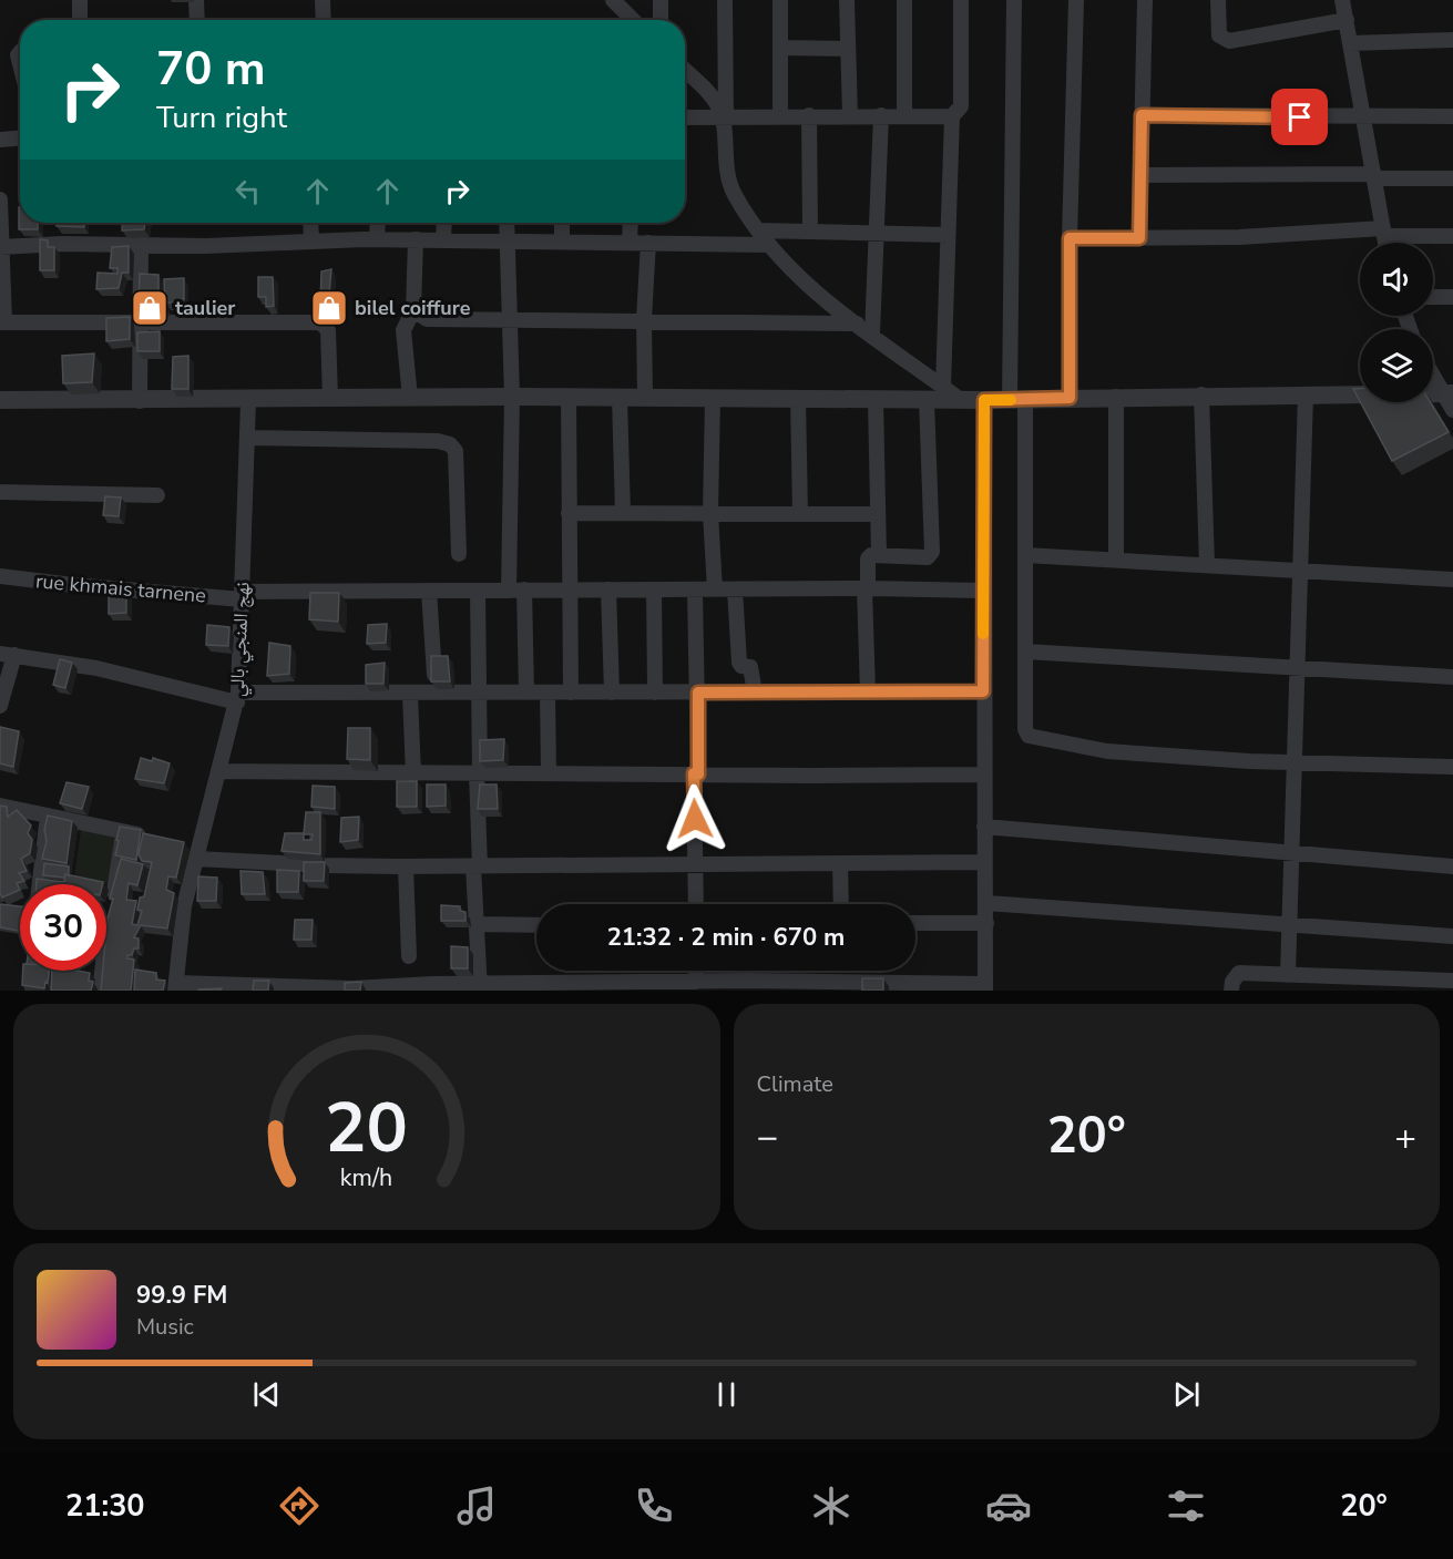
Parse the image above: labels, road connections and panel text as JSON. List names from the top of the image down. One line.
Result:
{"streets":{"street":["rue khmais tarnene","نهج المنجي بالي"]},"crossings":[["rue khmais tarnene","نهج المنجي بالي"]],"places":{"shop":["taulier","bilel coiffure"]},"page":{"turn":["70 m","Turn right"],"limit":"30","trip":"21:32 · 2 min · 670 m","tile":"Climate","heat":["−","20°","+"],"song":["99.9 FM","Music"],"tabs":["21:30","20°"],"gauge":["20","km/h"]}}
